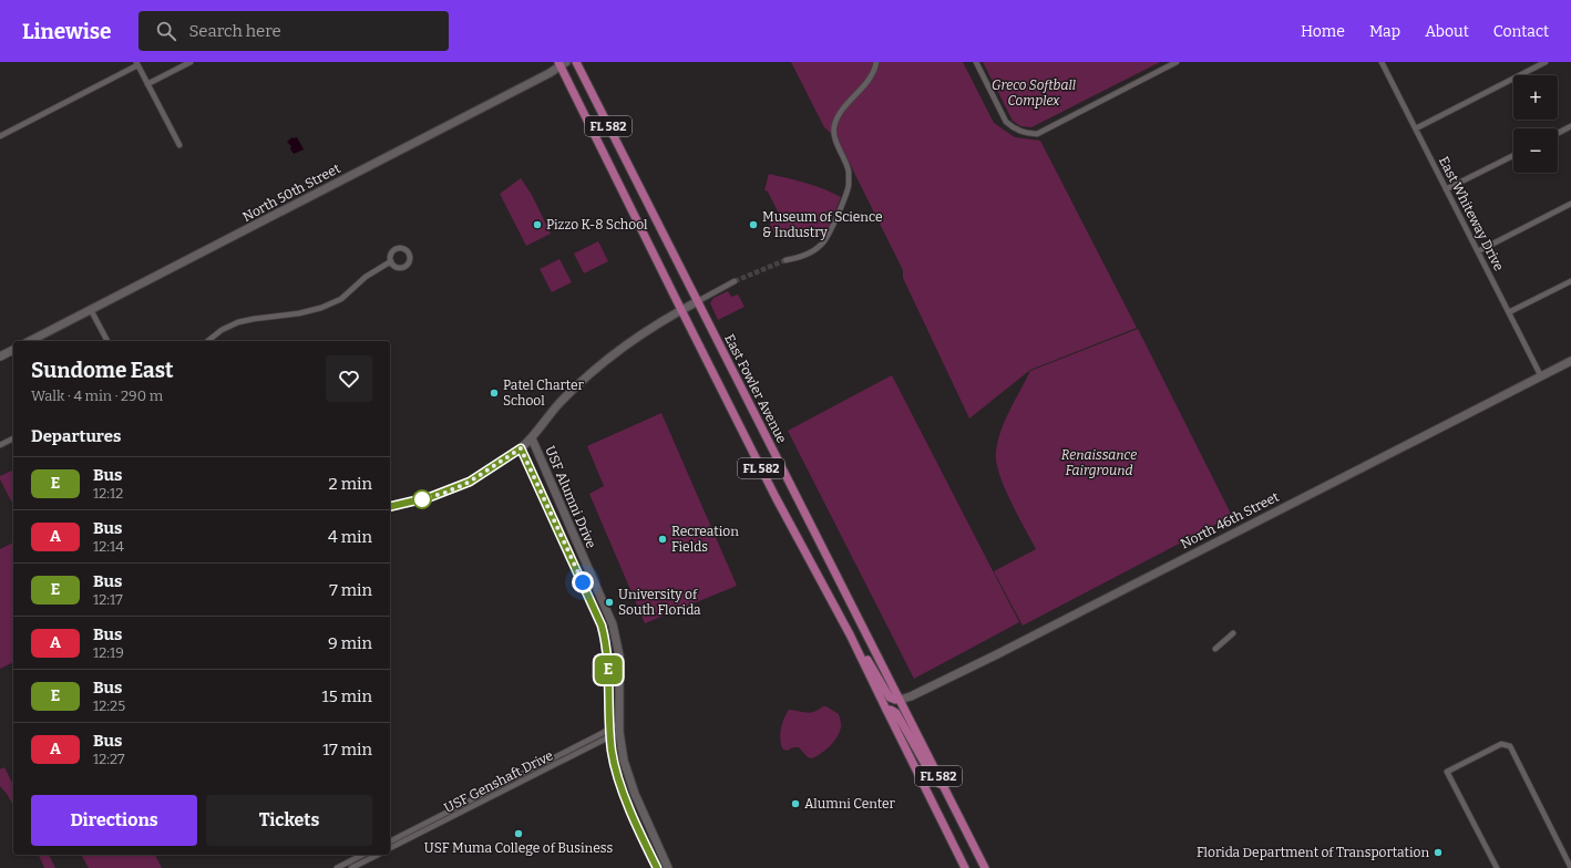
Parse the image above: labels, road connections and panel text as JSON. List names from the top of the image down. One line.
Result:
{"streets":{"main road":["FL 582","East Fowler Avenue"],"street":["North 50th Street","East Whiteway Drive","USF Alumni Drive","North 46th Street","USF Genshaft Drive"]},"crossings":[["FL 582","North 50th Street"],["East Whiteway Drive","North 46th Street"],["East Fowler Avenue","North 46th Street"],["USF Alumni Drive","USF Genshaft Drive"]],"parks":["Greco Softball Complex","Renaissance Fairground"],"places":["Pizzo K-8 School","Museum of Science & Industry","Patel Charter School","Recreation Fields","University of South Florida","Alumni Center","USF Muma College of Business","Florida Department of Transportation"],"lines":["bus line E"],"page":{"header":"Linewise","search":"Search here","nav":["Home","Map","About","Contact"],"on_map":"E","map_buttons":["+","−"],"heading":[["Sundome East","Walk · 4 min · 290 m"],"Departures"],"list":[{"mark":"E","name":"Bus","note":"12:12","value":"2 min"},{"mark":"A","name":"Bus","note":"12:14","value":"4 min"},{"mark":"E","name":"Bus","note":"12:17","value":"7 min"},{"mark":"A","name":"Bus","note":"12:19","value":"9 min"},{"mark":"E","name":"Bus","note":"12:25","value":"15 min"},{"mark":"A","name":"Bus","note":"12:27","value":"17 min"}],"buttons":["Directions","Tickets"]}}
